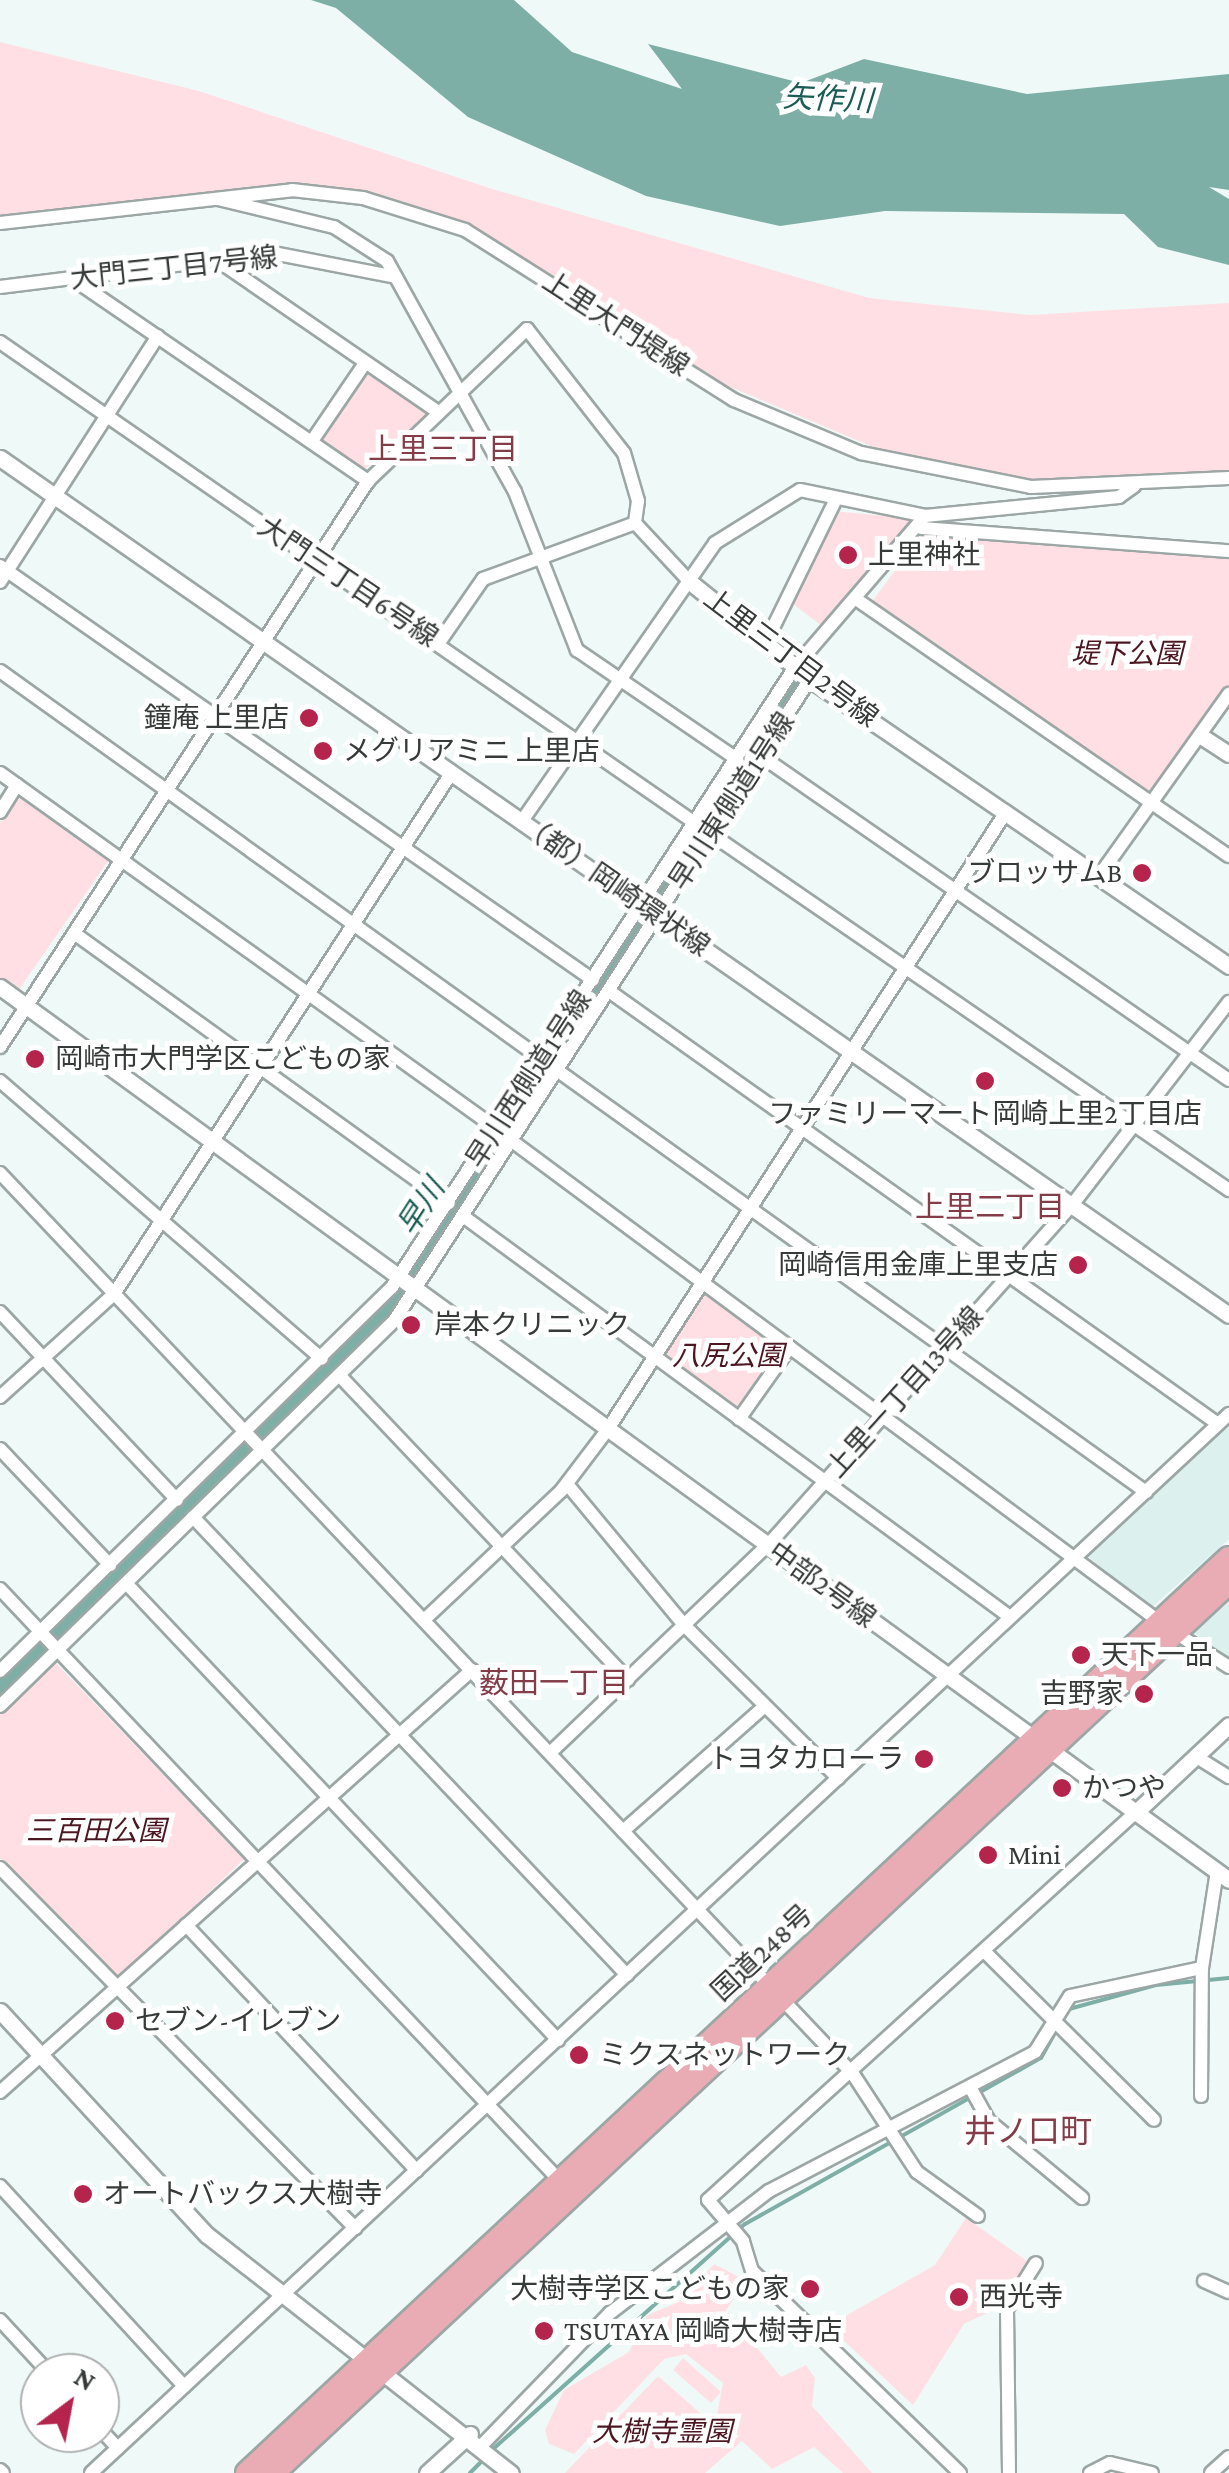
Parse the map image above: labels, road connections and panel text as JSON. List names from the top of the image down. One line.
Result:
{"streets":{"highway":["国道248号"],"street":["大門三丁目7号線","上里大門堤線","大門三丁目6号線","上里三丁目2号線","早川東側道1号線","（都）岡崎環状線","早川西側道1号線","上里一丁目13号線","中部2号線"]},"crossings":[["大門三丁目6号線","早川西側道1号線"],["上里三丁目2号線","早川東側道1号線"],["上里三丁目2号線","早川西側道1号線"],["早川東側道1号線","（都）岡崎環状線"],["早川東側道1号線","中部2号線"],["（都）岡崎環状線","早川西側道1号線"],["（都）岡崎環状線","上里一丁目13号線"],["早川西側道1号線","中部2号線"],["上里一丁目13号線","中部2号線"],["中部2号線","国道248号"]],"districts":["上里三丁目","上里二丁目","薮田一丁目","井ノ口町"],"water":["矢作川","早川"],"parks":["堤下公園","八尻公園","三百田公園","大樹寺霊園"],"places":["上里神社","鐘庵 上里店","メグリアミニ 上里店","ブロッサムB","岡崎市大門学区こどもの家","ファミリーマート岡崎上里2丁目店","岡崎信用金庫上里支店","岸本クリニック","天下一品","吉野家","トヨタカローラ","かつや","Mini","セブン-イレブン","ミクスネットワーク","オートバックス大樹寺","大樹寺学区こどもの家","西光寺","TSUTAYA 岡崎大樹寺店"],"north":"top right"}
